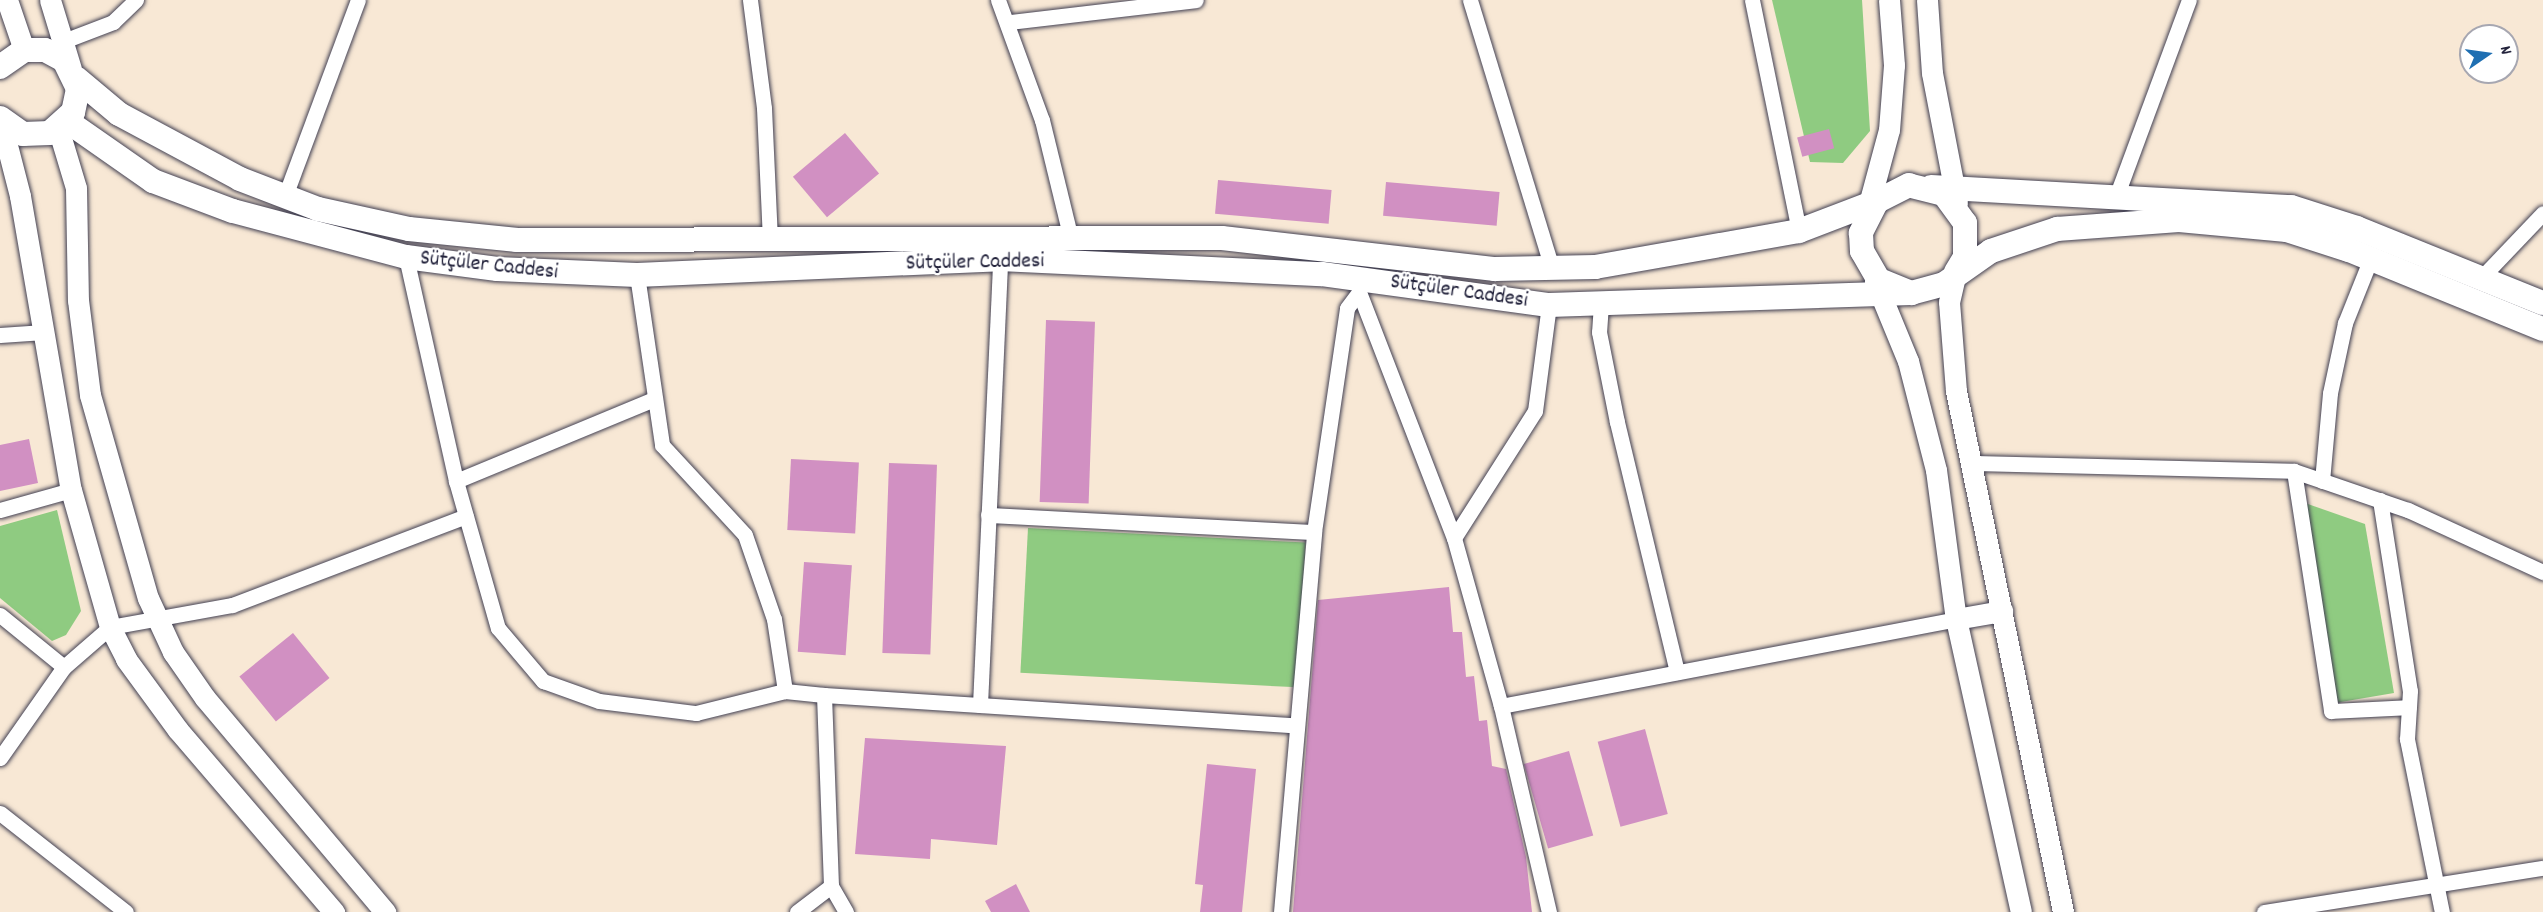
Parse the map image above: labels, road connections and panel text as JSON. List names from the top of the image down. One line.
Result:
{"streets":{"main road":["Sütçüler Caddesi"]},"north":"right"}
